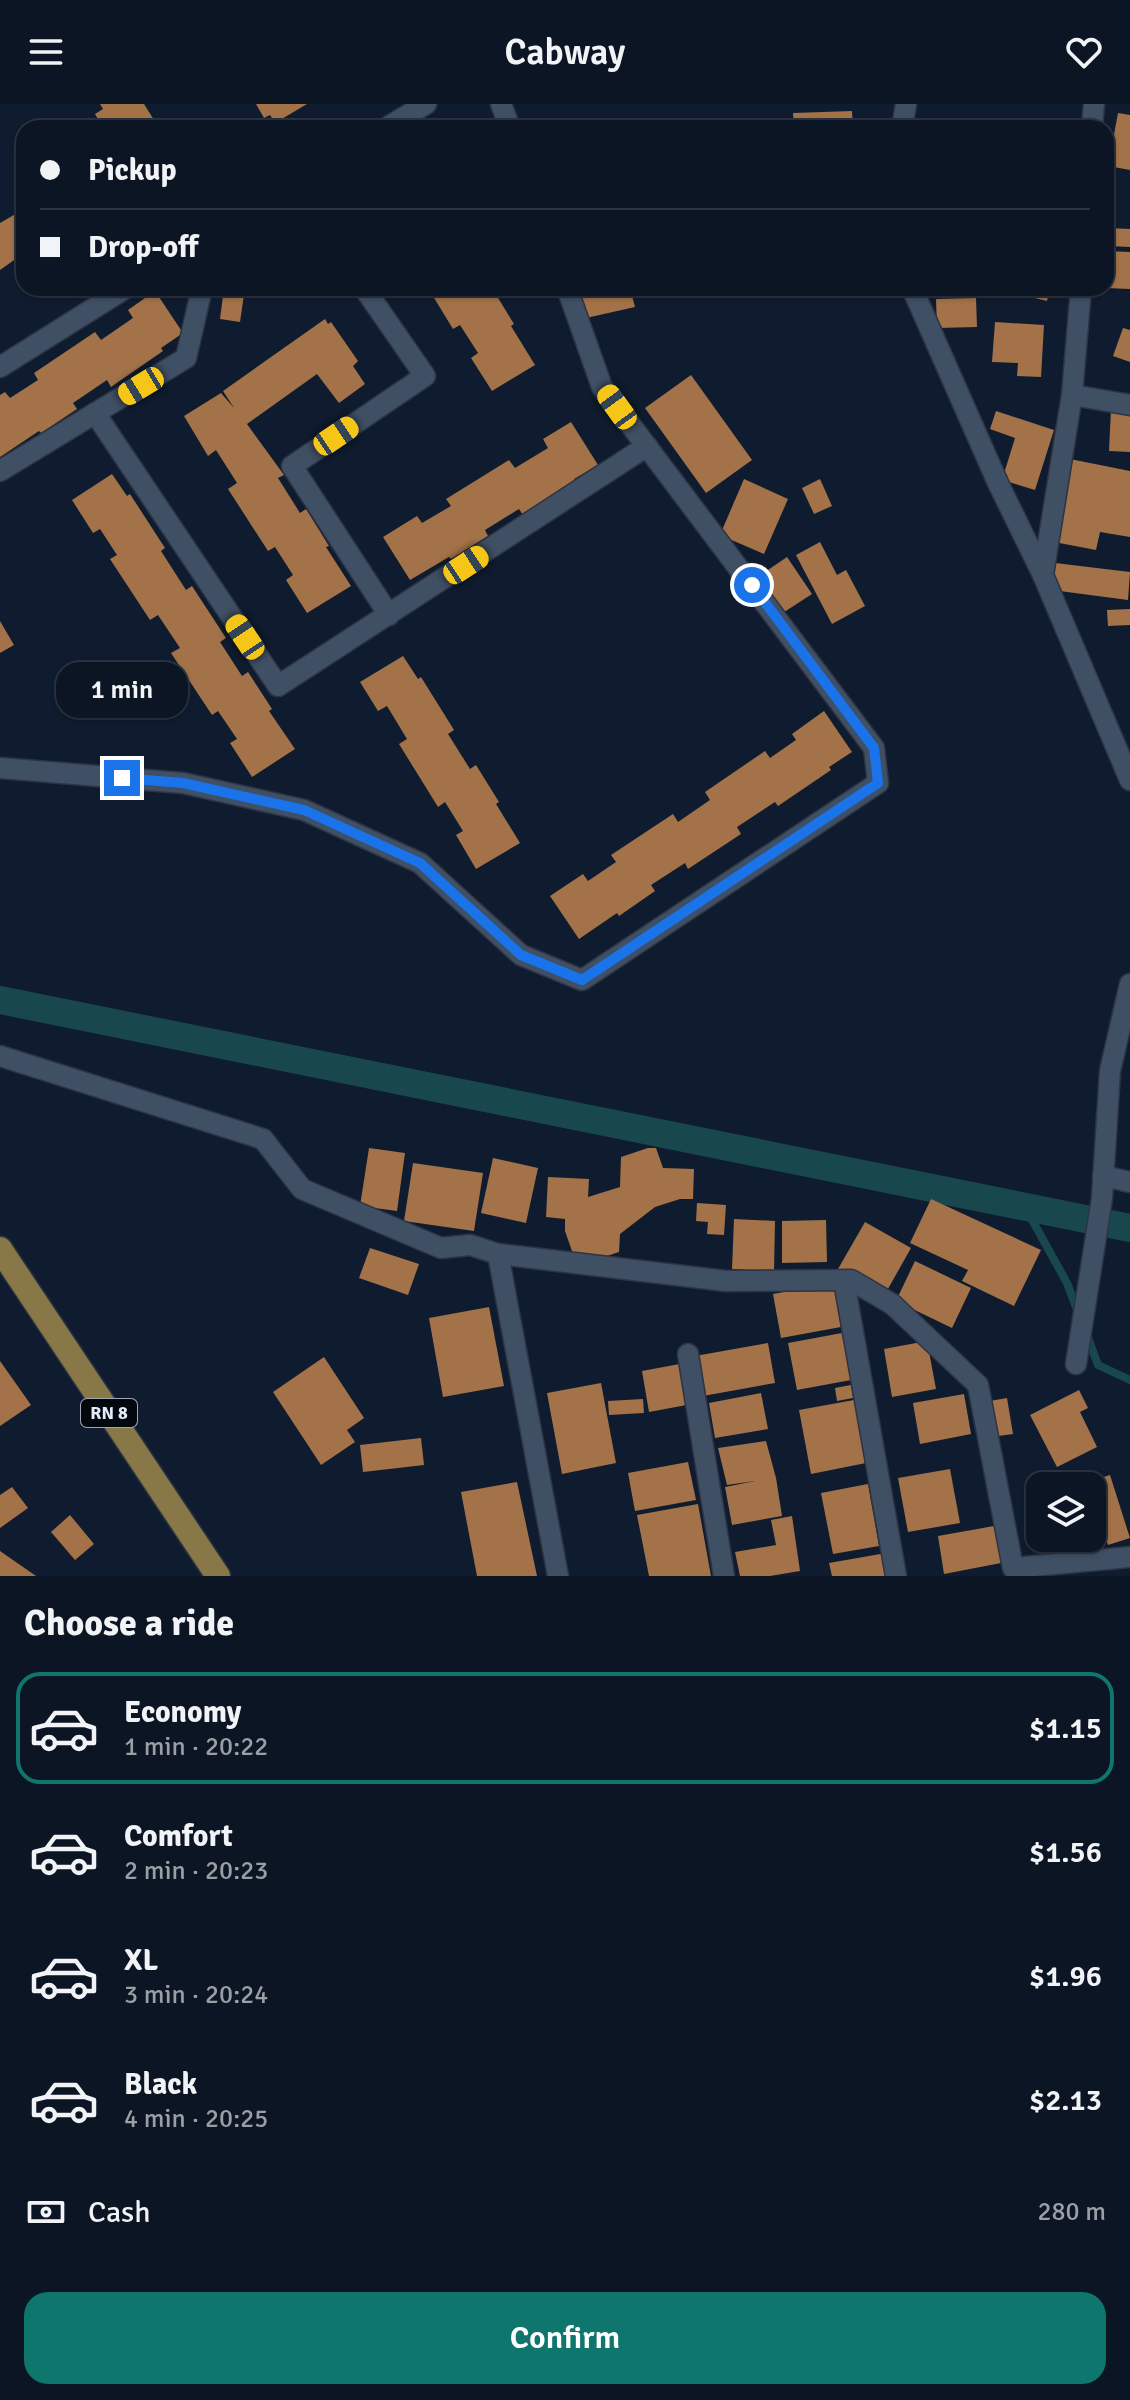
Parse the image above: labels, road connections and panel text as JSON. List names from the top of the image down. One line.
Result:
{"streets":{"main road":["RN 8"]},"page":{"header":"Cabway","banner":["Pickup","Drop-off"],"bubble":"1 min","heading":"Choose a ride","list":[{"name":"Economy","note":"1 min · 20:22","value":"$1.15"},{"name":"Comfort","note":"2 min · 20:23","value":"$1.56"},{"name":"XL","note":"3 min · 20:24","value":"$1.96"},{"name":"Black","note":"4 min · 20:25","value":"$2.13"}],"pay":["Cash","280 m"],"buttons":"Confirm"}}
